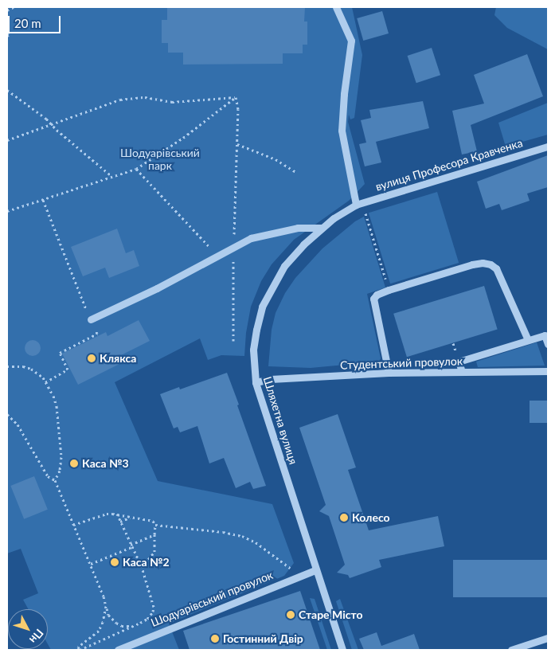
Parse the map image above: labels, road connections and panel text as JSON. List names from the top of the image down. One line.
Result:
{"streets":{"street":["вулиця Професора Кравченка","Студентський провулок","Шляхетна вулиця","Шодуарівський провулок"]},"crossings":[["вулиця Професора Кравченка","Шляхетна вулиця"],["Студентський провулок","Шляхетна вулиця"],["Шляхетна вулиця","Шодуарівський провулок"]],"parks":["Шодуарівський парк"],"places":["Клякса","Каса №3","Колесо","Каса №2","Старе Місто","Гостинний Двір"],"scale_bar":"20 m","north":"bottom right"}
